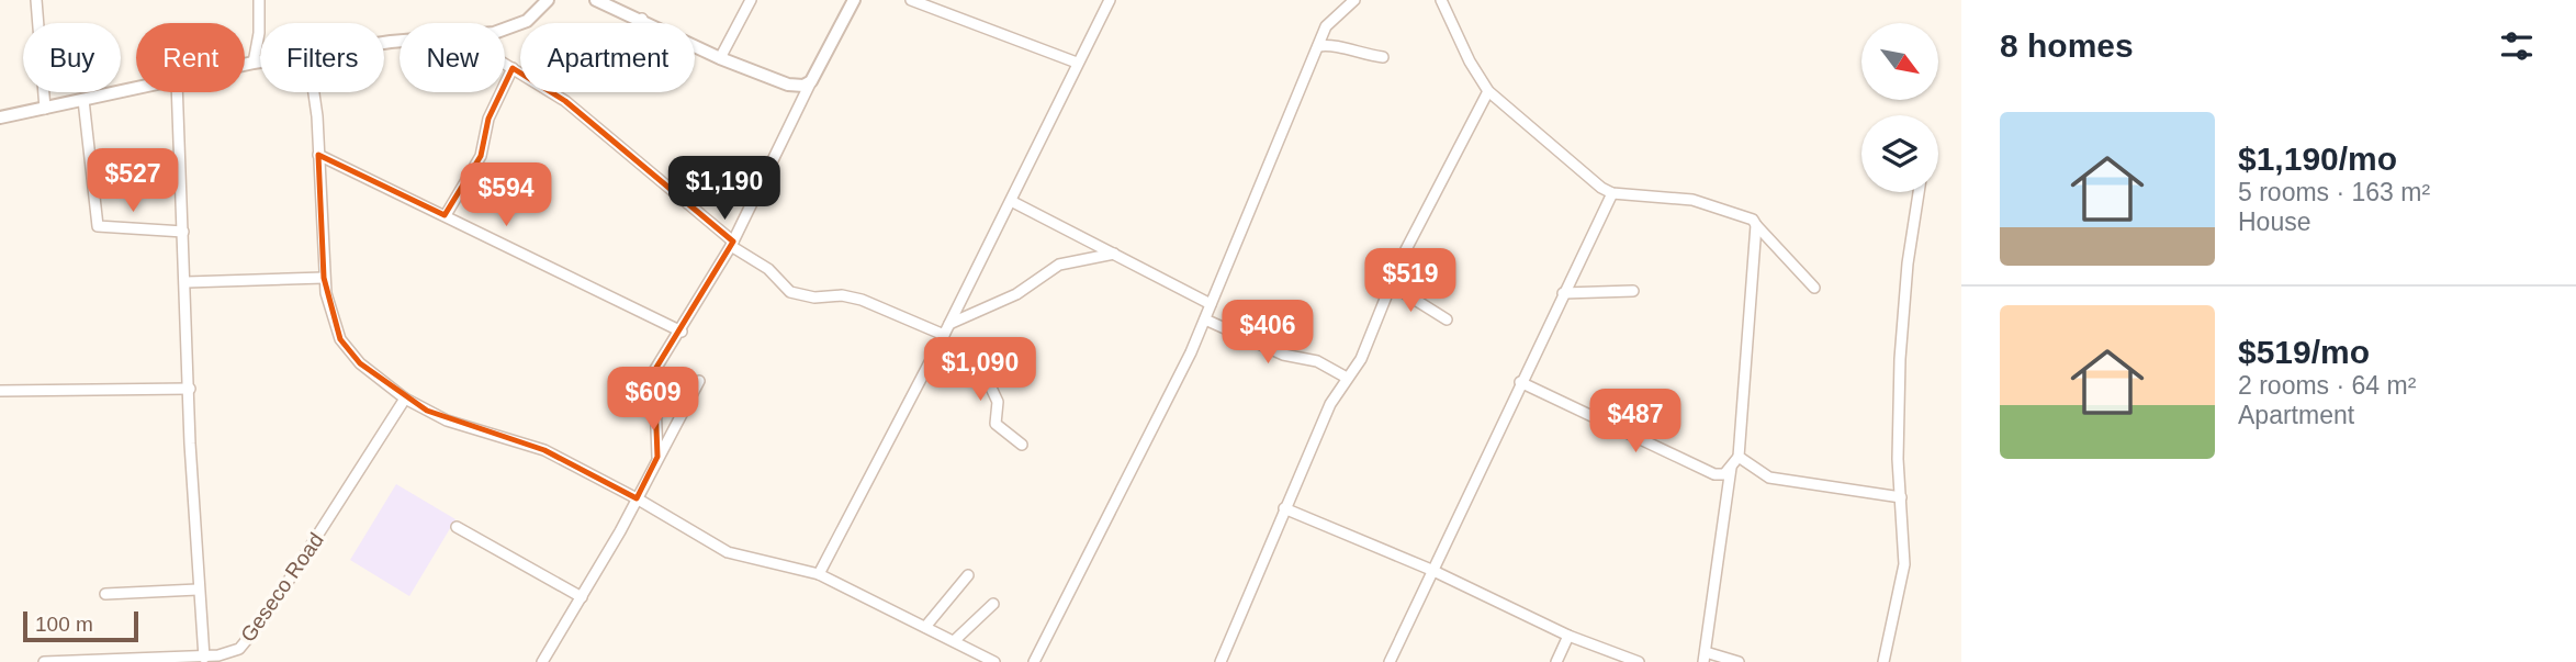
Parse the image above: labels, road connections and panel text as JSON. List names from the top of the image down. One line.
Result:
{"streets":{"street":["Geseco Road"]},"scale_bar":"100 m","north":"bottom right","page":{"heading":"8 homes","chip":["Buy","Rent","Filters","New","Apartment"],"list":[{"name":"$1,190/mo","note":"5 rooms · 163 m² · House"},{"name":"$519/mo","note":"2 rooms · 64 m² · Apartment"}],"price":["$527","$1,190","$594","$519","$406","$1,090","$609","$487"],"scale":"100 m"}}
